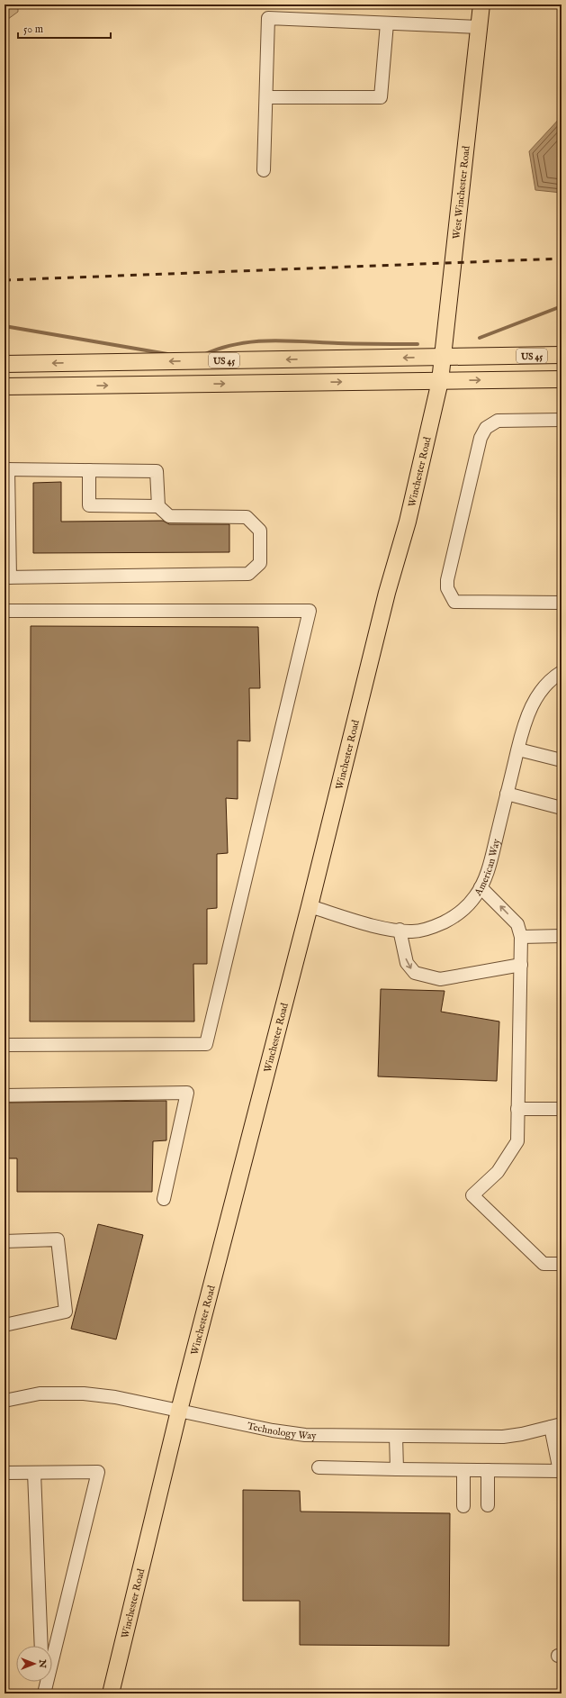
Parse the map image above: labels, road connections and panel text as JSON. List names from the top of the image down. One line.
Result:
{"streets":{"main road":["West Winchester Road","US 45","Winchester Road"],"street":["American Way","Technology Way"]},"crossings":[["West Winchester Road","US 45"],["West Winchester Road","Winchester Road"],["Winchester Road","American Way"],["Winchester Road","Technology Way"]],"scale_bar":"50 m","north":"right"}
